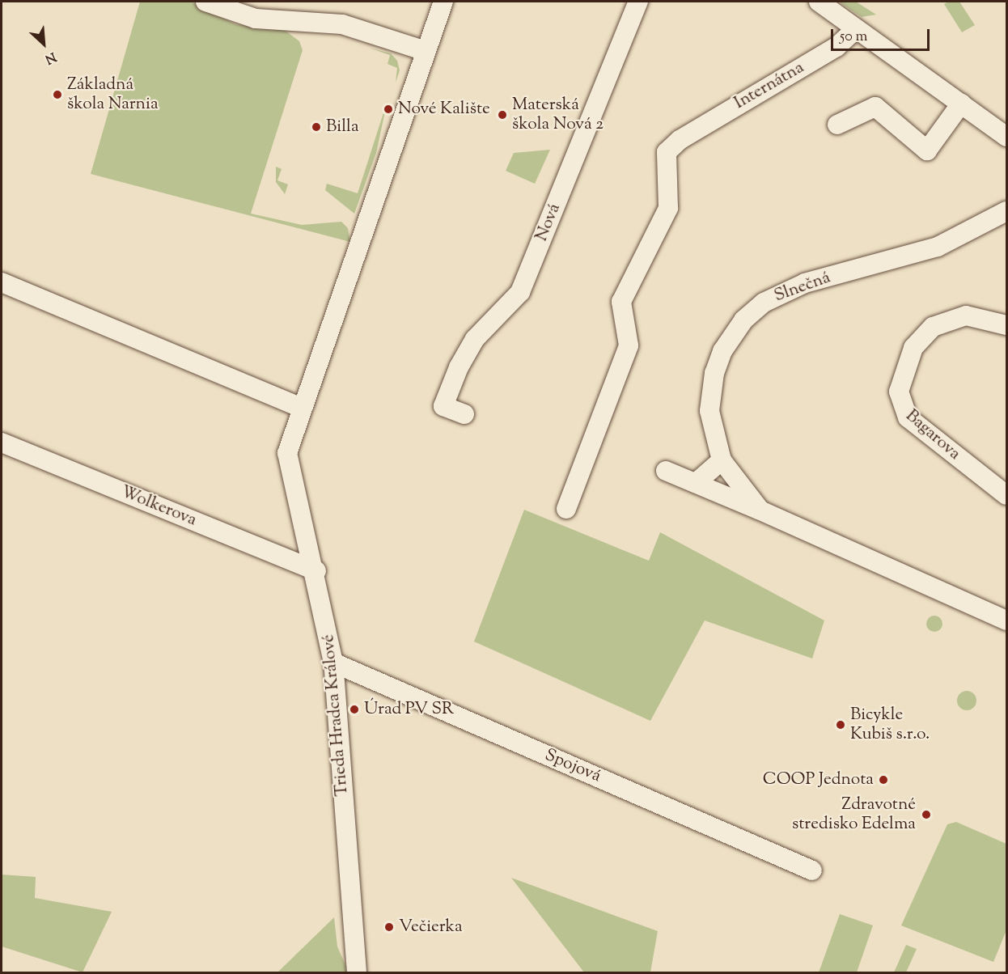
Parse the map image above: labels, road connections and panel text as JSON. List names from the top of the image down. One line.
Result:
{"streets":{"street":["Internátna","Nová","Slnečná","Bagarova","Wolkerova","Trieda Hradca Králové","Spojová"]},"crossings":[["Wolkerova","Trieda Hradca Králové"],["Trieda Hradca Králové","Spojová"]],"places":["Základná škola Narnia","Nové Kalište","Materská škola Nová 2","Billa","Úrad PV SR","Bicykle Kubiš s.r.o.","COOP Jednota","Zdravotné stredisko Edelma","Večierka"],"scale_bar":"50 m","north":"bottom right"}
